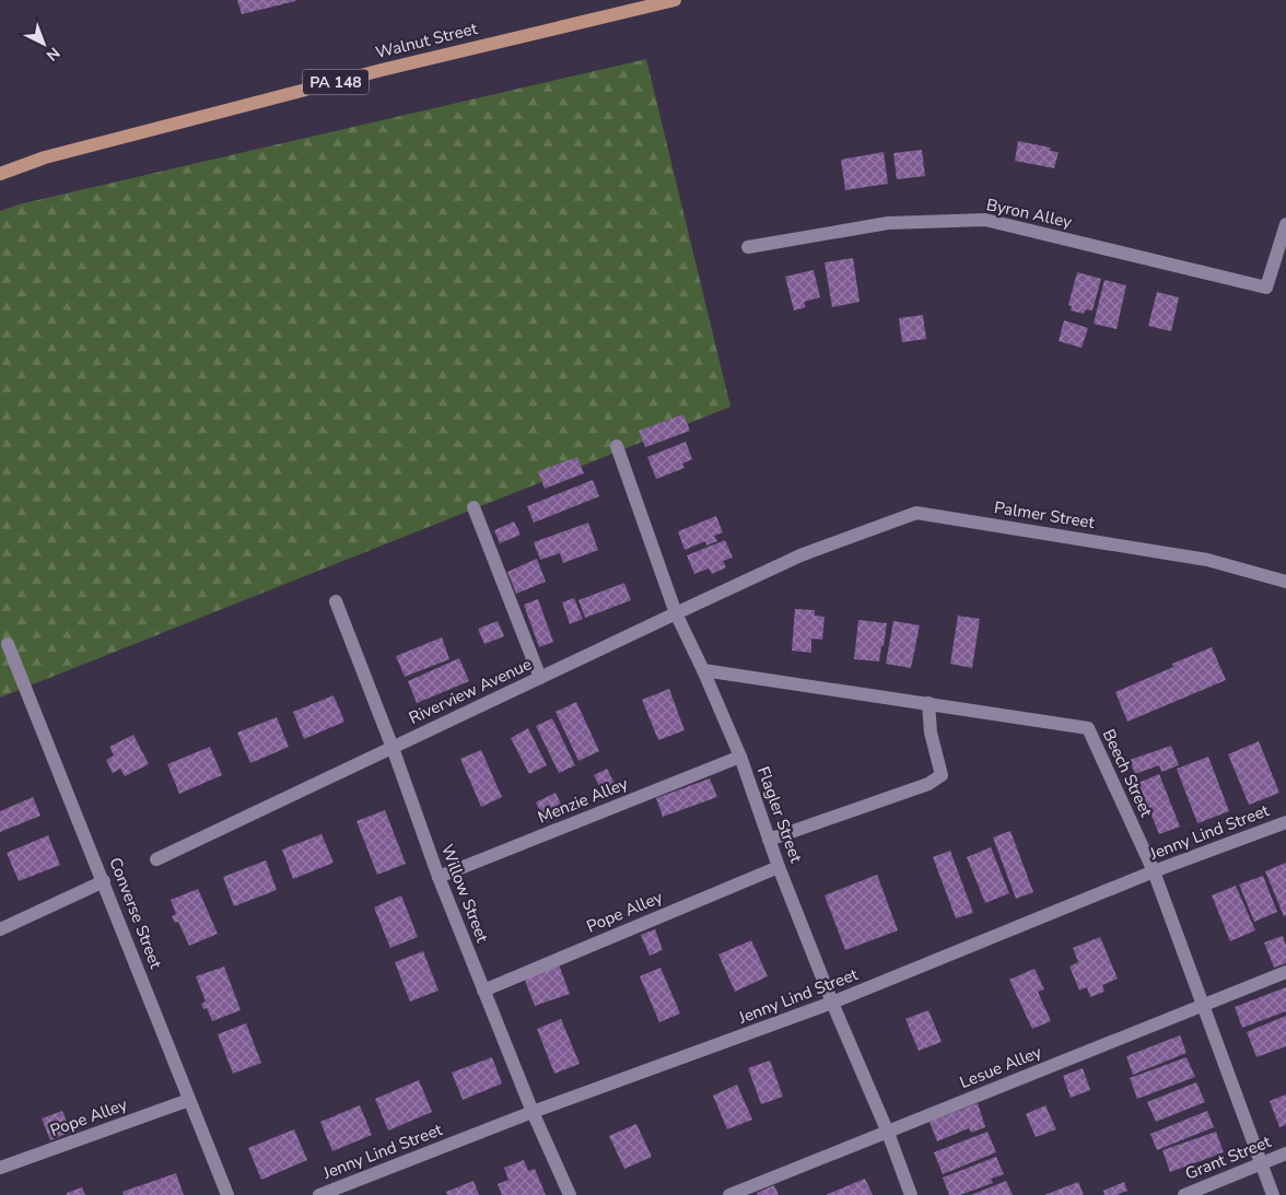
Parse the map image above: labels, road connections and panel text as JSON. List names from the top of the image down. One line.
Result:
{"streets":{"main road":["Walnut Street","PA 148"],"street":["Byron Alley","Palmer Street","Riverview Avenue","Beech Street","Menzie Alley","Flagler Street","Jenny Lind Street","Willow Street","Pope Alley","Converse Street","Lesue Alley","Grant Street"]},"crossings":[["Palmer Street","Riverview Avenue"],["Riverview Avenue","Flagler Street"],["Riverview Avenue","Willow Street"],["Beech Street","Flagler Street"],["Beech Street","Jenny Lind Street"],["Beech Street","Lesue Alley"],["Beech Street","Grant Street"],["Menzie Alley","Flagler Street"],["Menzie Alley","Willow Street"],["Flagler Street","Jenny Lind Street"],["Flagler Street","Pope Alley"],["Flagler Street","Lesue Alley"],["Jenny Lind Street","Willow Street"],["Willow Street","Pope Alley"],["Pope Alley","Converse Street"]],"north":"bottom right"}
